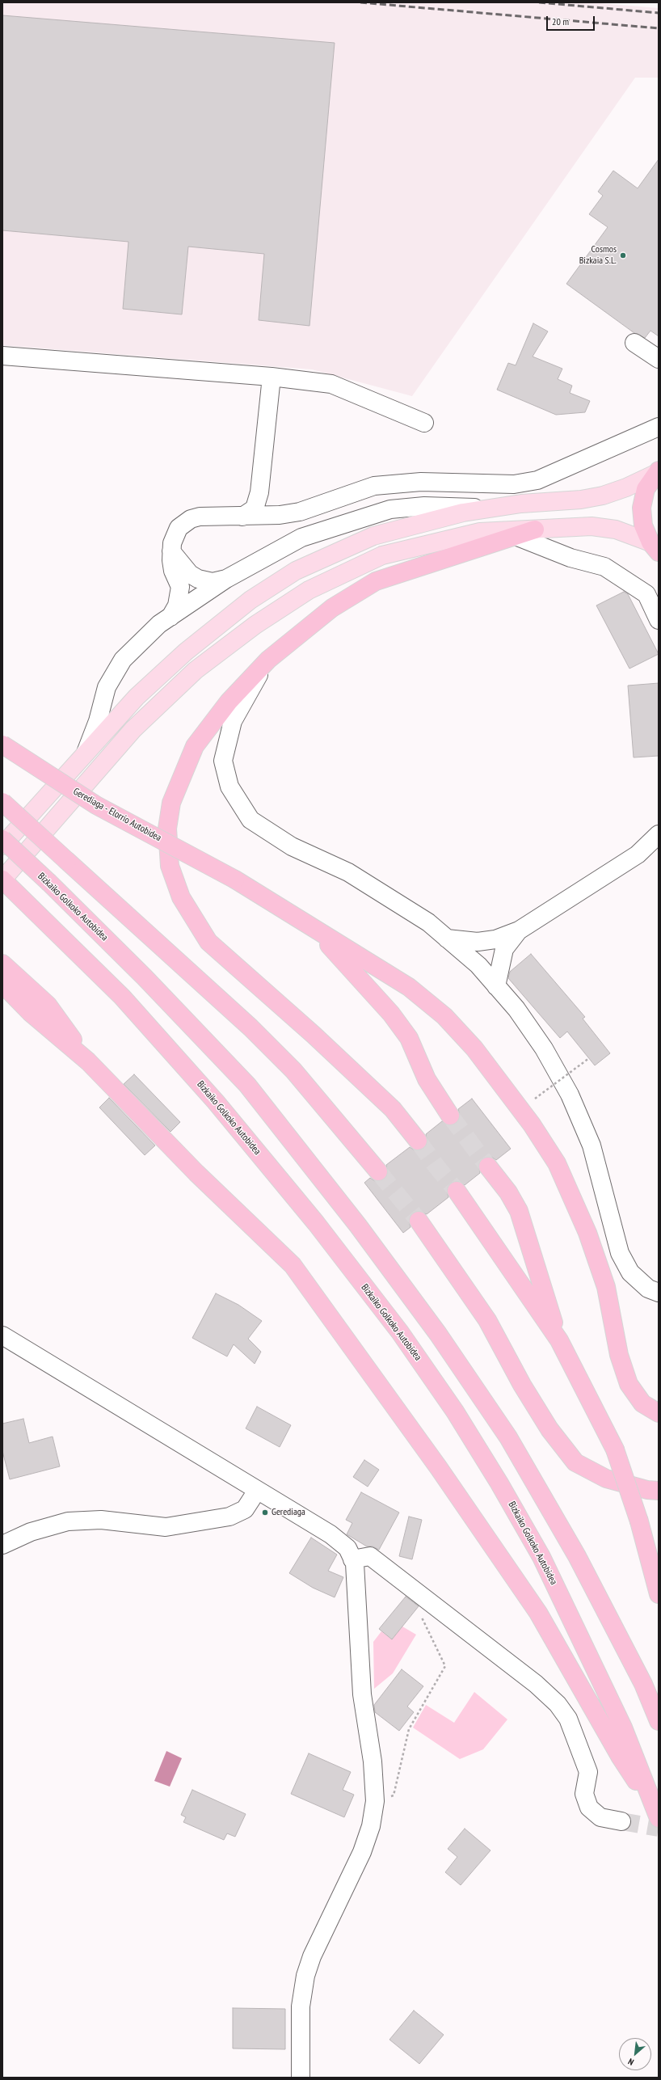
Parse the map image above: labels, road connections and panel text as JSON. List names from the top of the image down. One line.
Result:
{"streets":{"highway":["Gerediaga - Elorrio Autobidea","Bizkaiko Golkoko Autobidea"]},"places":["Cosmos Bizkaia S.L.","Gerediaga"],"scale_bar":"20 m","north":"bottom left"}
